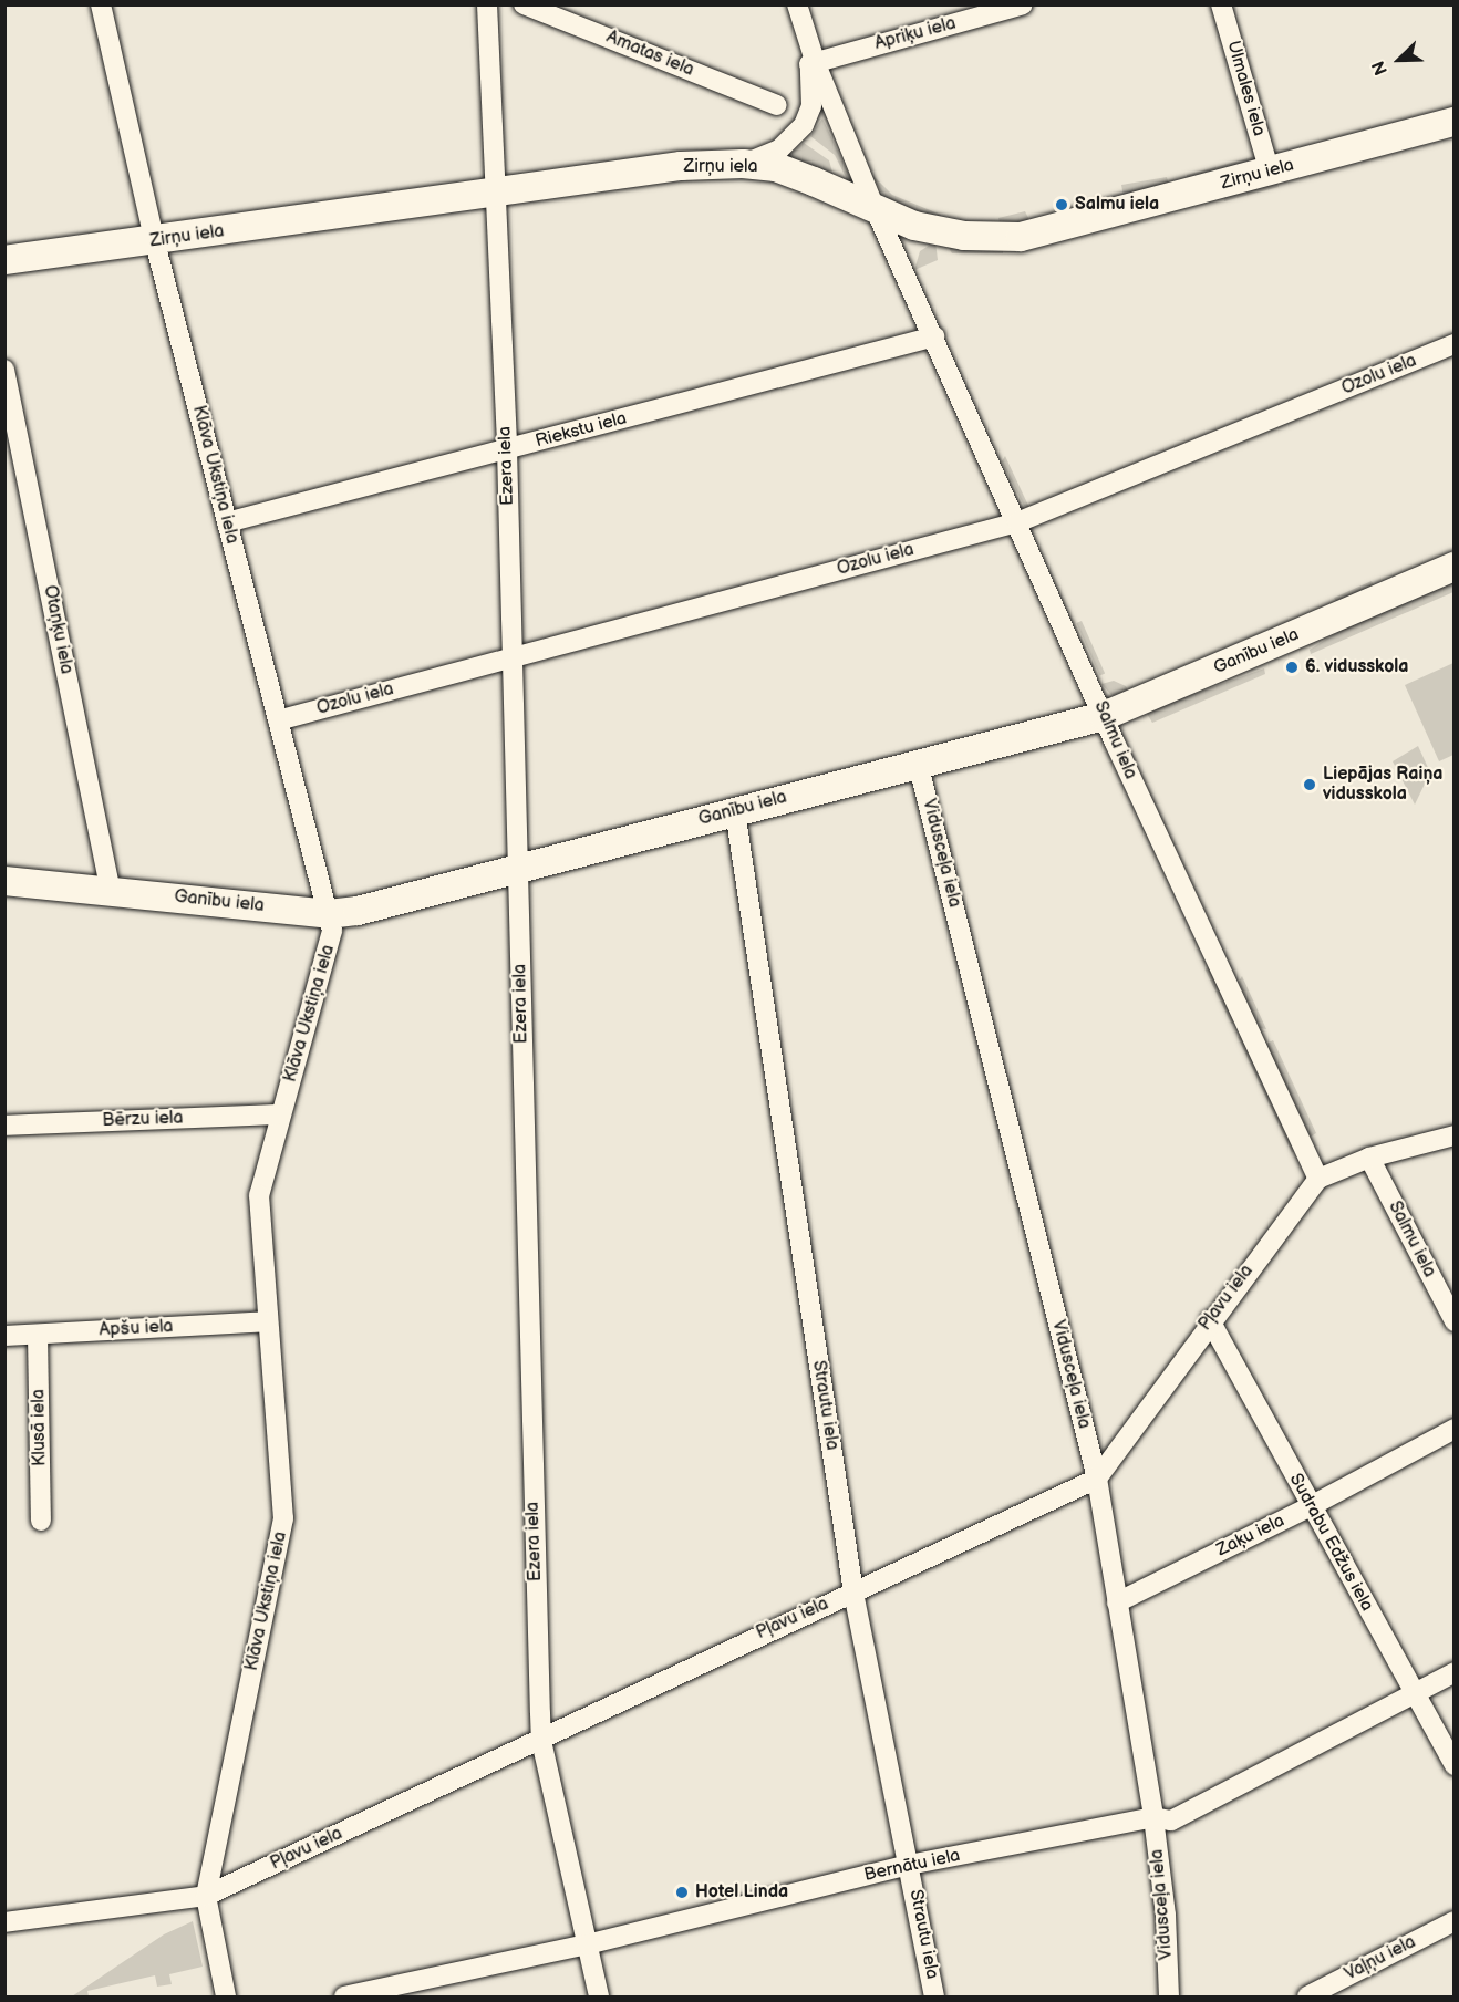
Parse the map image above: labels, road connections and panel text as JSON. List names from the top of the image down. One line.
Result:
{"streets":{"highway":["Zirņu iela","Ganību iela"],"street":["Apriķu iela","Amatas iela","Ulmales iela","Ozolu iela","Riekstu iela","Ezera iela","Klāva Ukstiņa iela","Otaņķu iela","Salmu iela","Vidusceļa iela","Bērzu iela","Pļavu iela","Apšu iela","Strautu iela","Klusā iela","Zaķu iela","Sudrabu Edžus iela","Bernātu iela","Vaļņu iela"]},"crossings":[["Apriķu iela","Salmu iela"],["Ulmales iela","Zirņu iela"],["Zirņu iela","Ezera iela"],["Zirņu iela","Klāva Ukstiņa iela"],["Zirņu iela","Salmu iela"],["Ozolu iela","Ezera iela"],["Ozolu iela","Klāva Ukstiņa iela"],["Ozolu iela","Salmu iela"],["Riekstu iela","Ezera iela"],["Riekstu iela","Klāva Ukstiņa iela"],["Riekstu iela","Salmu iela"],["Ezera iela","Ganību iela"],["Ezera iela","Pļavu iela"],["Ezera iela","Bernātu iela"],["Klāva Ukstiņa iela","Ganību iela"],["Klāva Ukstiņa iela","Bērzu iela"],["Klāva Ukstiņa iela","Pļavu iela"],["Klāva Ukstiņa iela","Apšu iela"],["Otaņķu iela","Ganību iela"],["Ganību iela","Salmu iela"],["Ganību iela","Vidusceļa iela"],["Ganību iela","Strautu iela"],["Salmu iela","Pļavu iela"],["Vidusceļa iela","Pļavu iela"],["Vidusceļa iela","Zaķu iela"],["Vidusceļa iela","Bernātu iela"],["Pļavu iela","Strautu iela"],["Pļavu iela","Sudrabu Edžus iela"],["Apšu iela","Klusā iela"],["Strautu iela","Bernātu iela"],["Zaķu iela","Sudrabu Edžus iela"],["Sudrabu Edžus iela","Bernātu iela"]],"places":["Salmu iela","6. vidusskola","Liepājas Raiņa vidusskola","Hotel Linda"],"north":"bottom left"}
